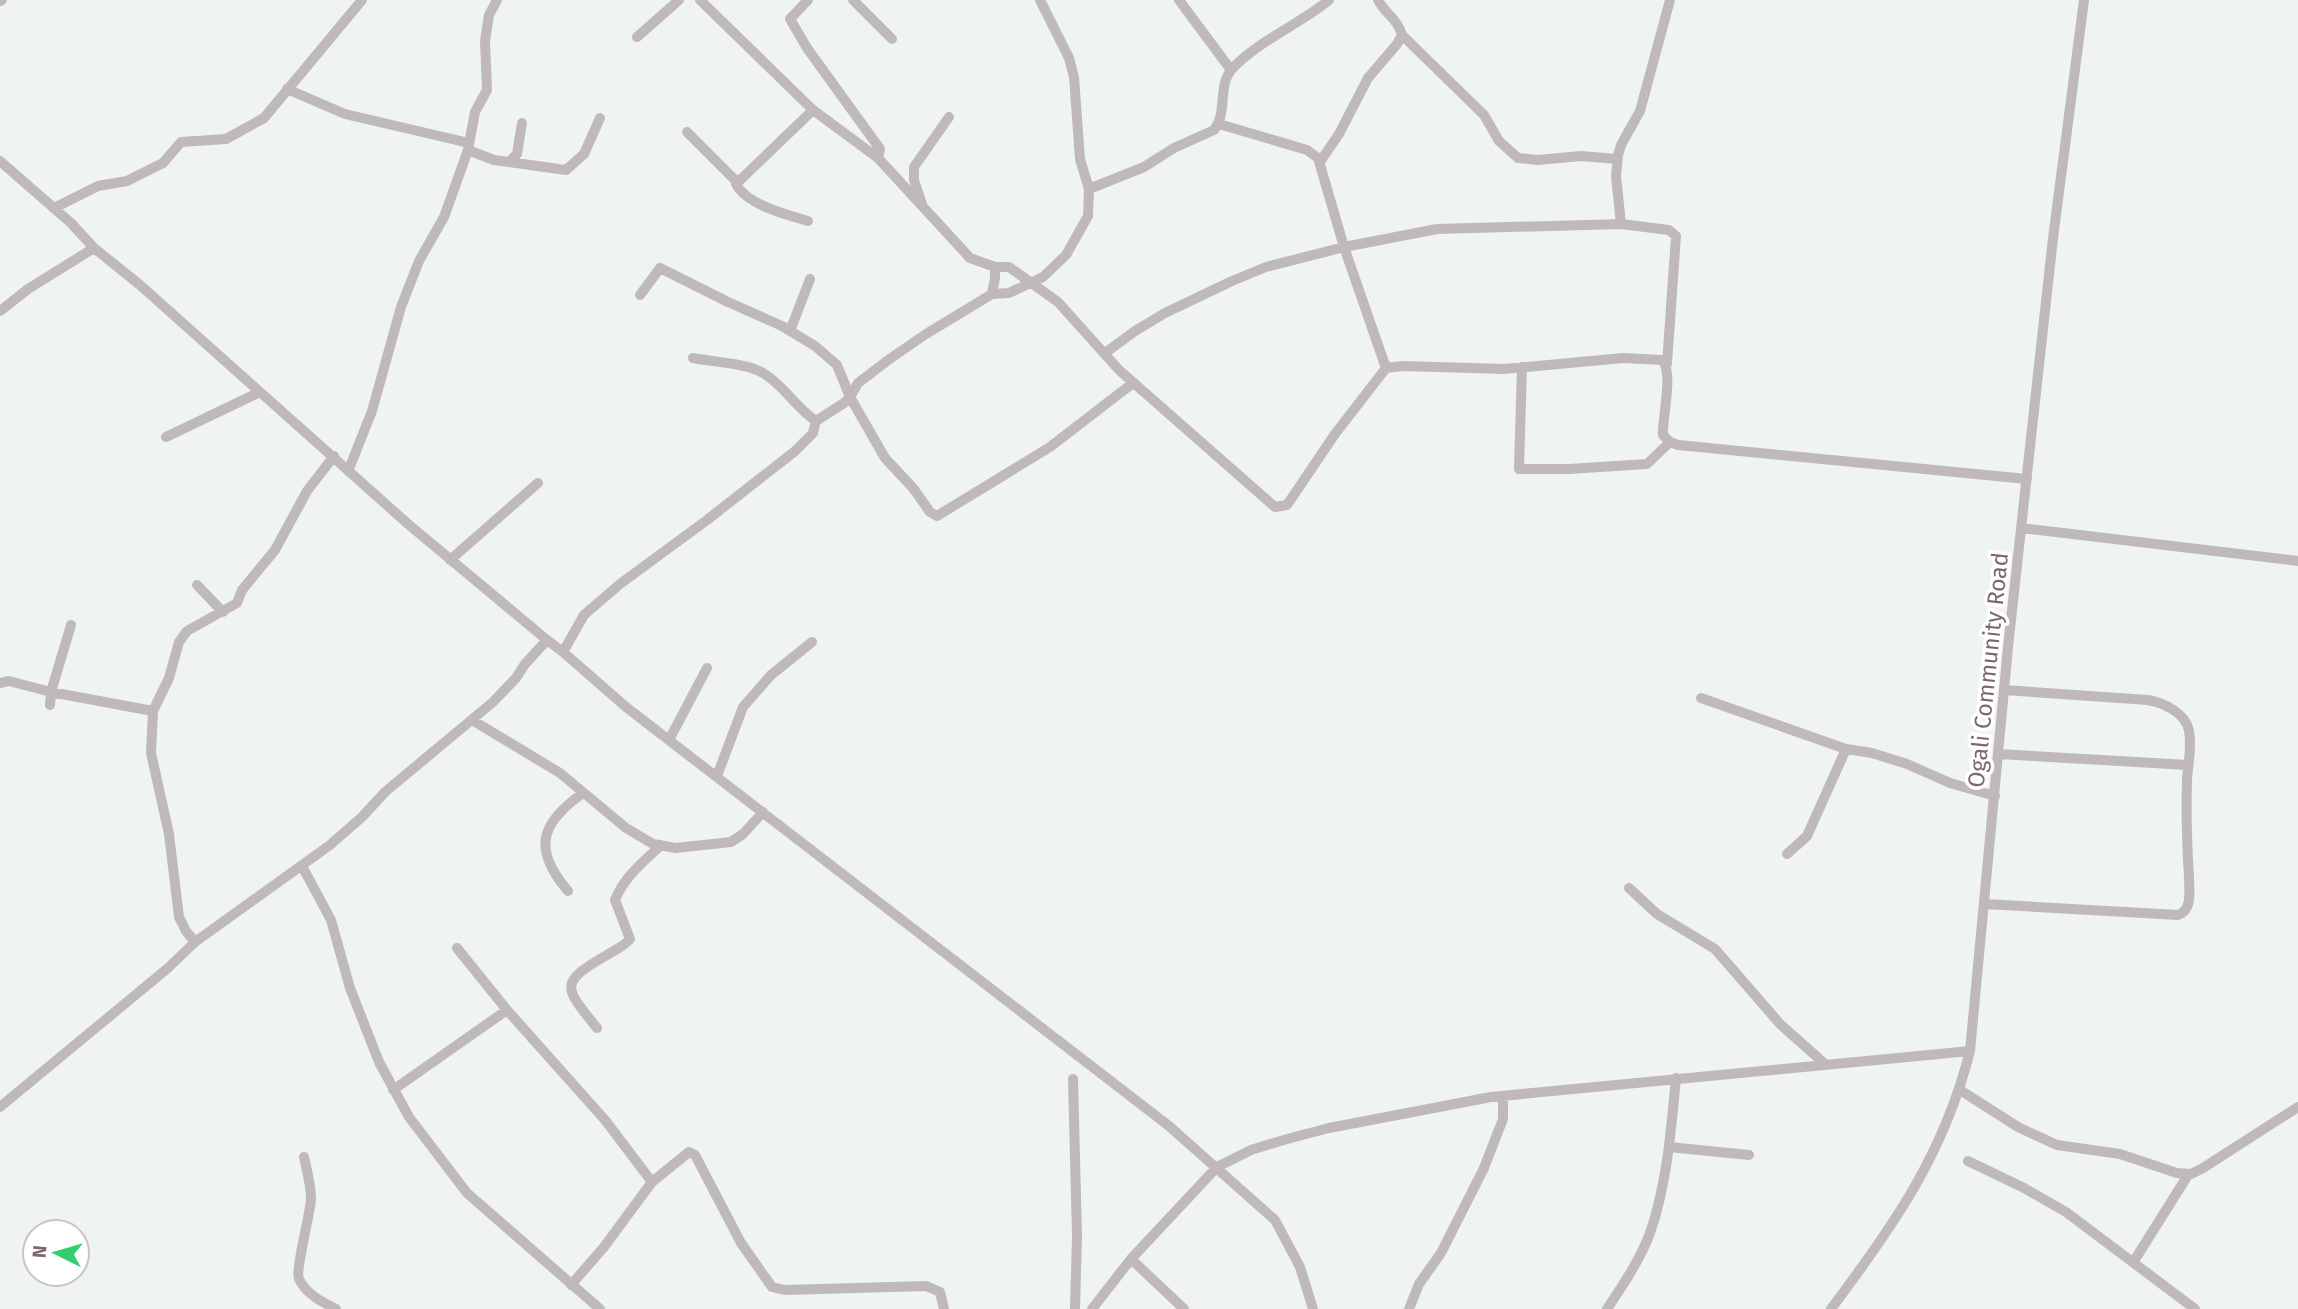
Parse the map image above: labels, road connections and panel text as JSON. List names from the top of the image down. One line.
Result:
{"streets":{"street":["Ogali Community Road"]},"north":"left"}
